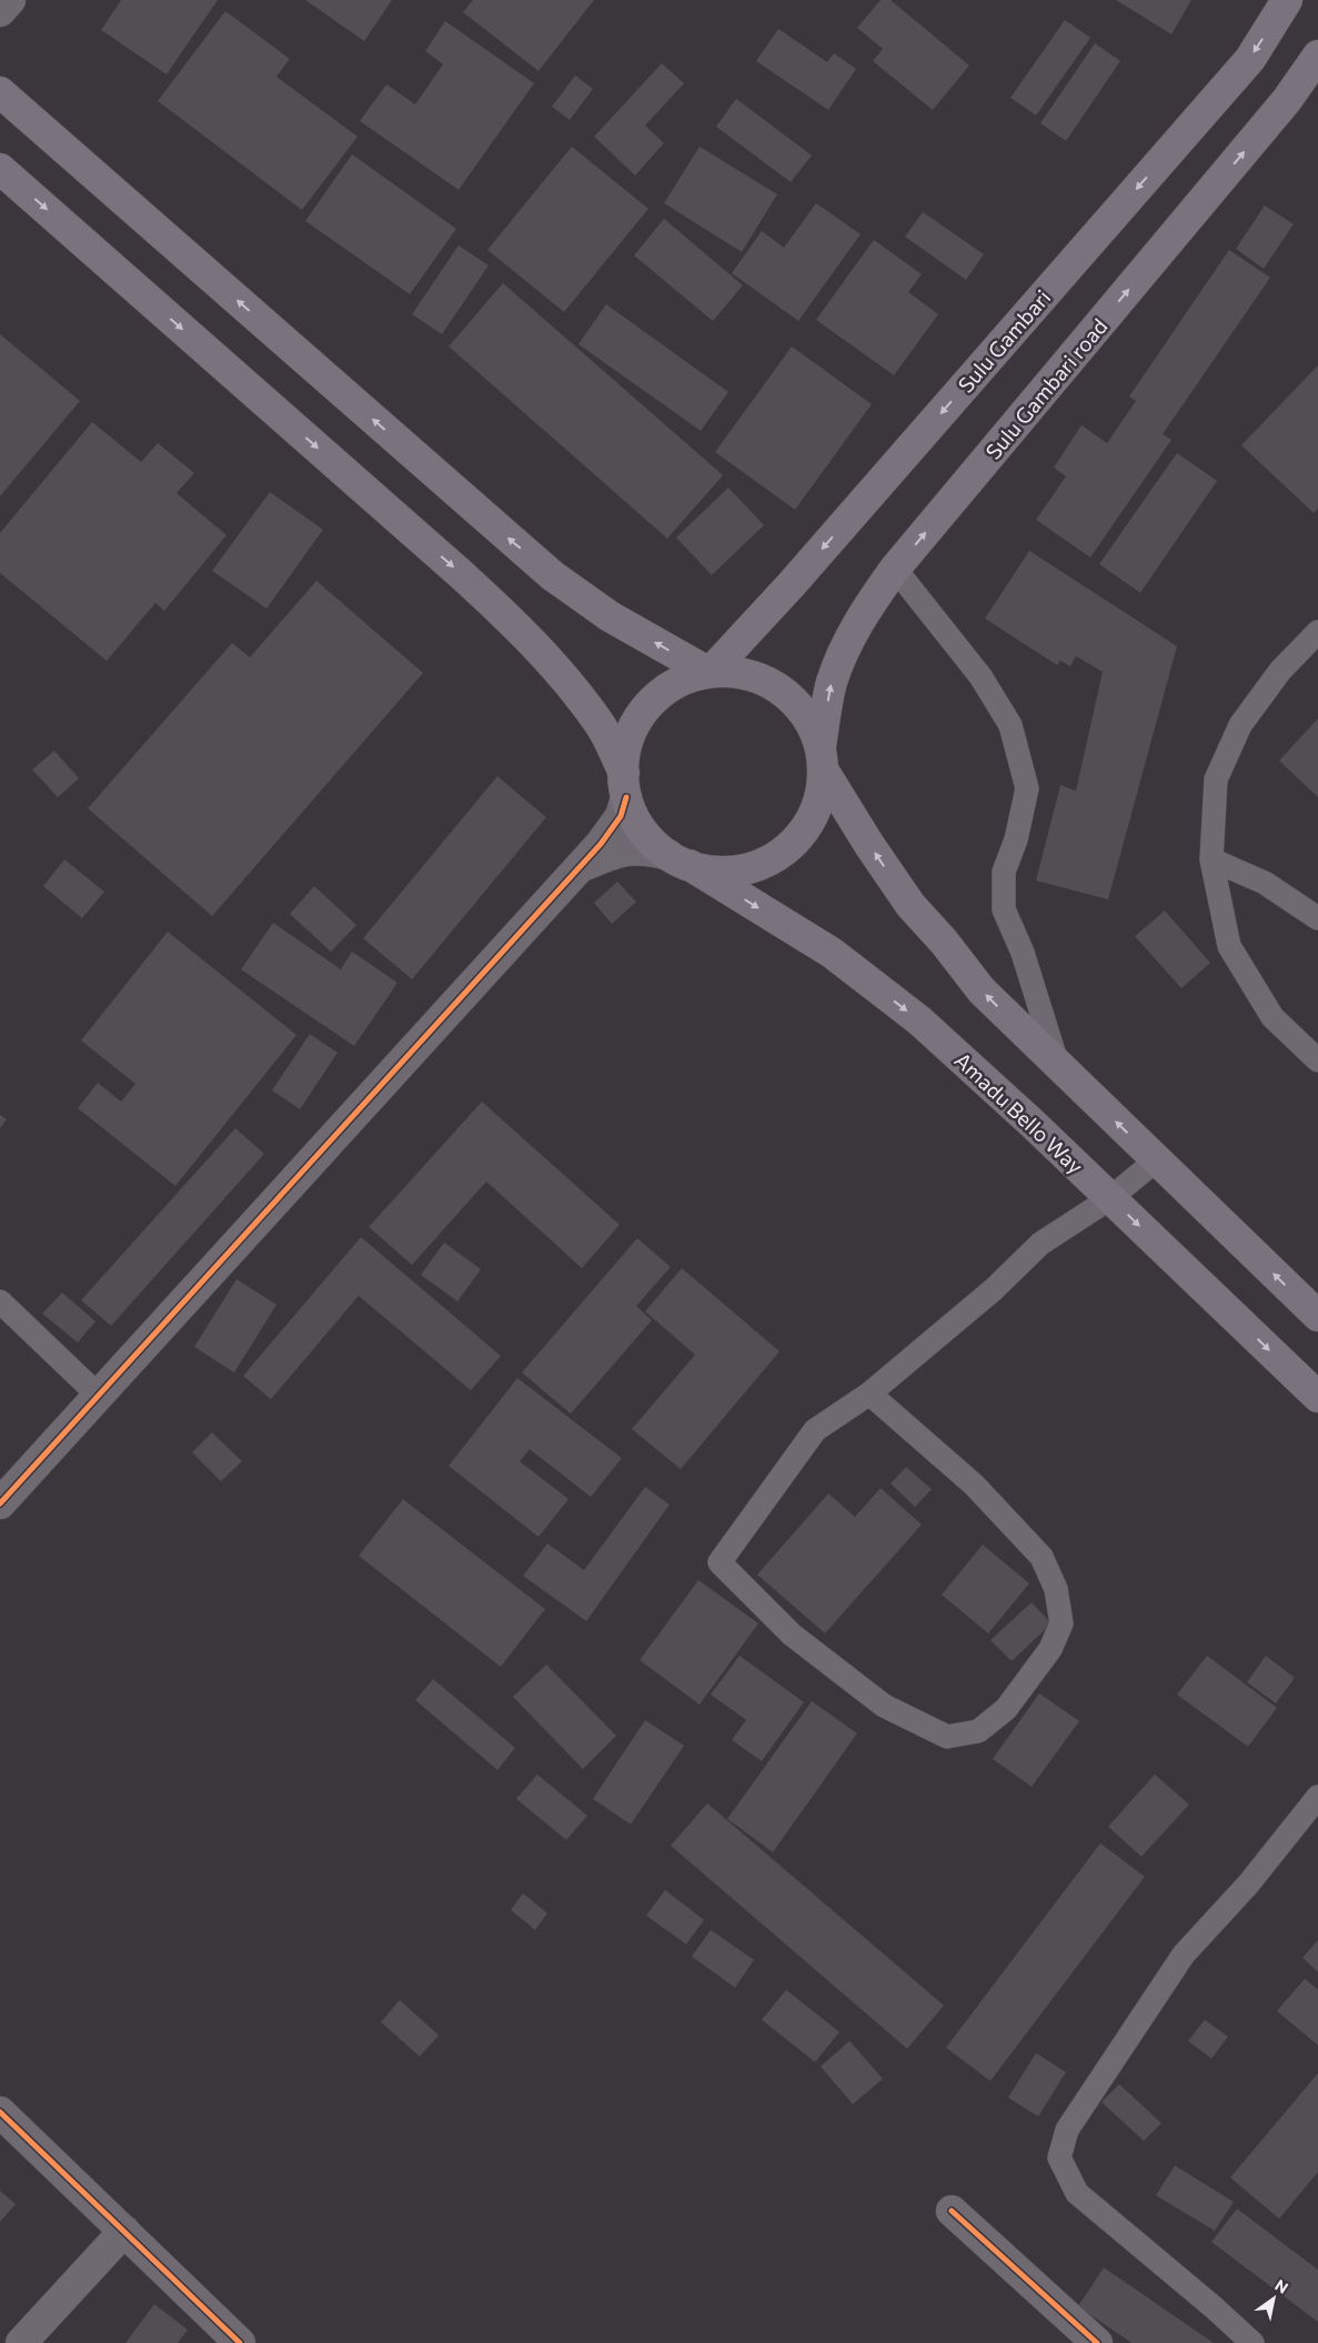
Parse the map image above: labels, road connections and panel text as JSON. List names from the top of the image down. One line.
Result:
{"streets":{"main road":["Sulu Gambari","Sulu Gambari road","Amadu Bello Way"]},"crossings":[["Sulu Gambari","Sulu Gambari road"],["Sulu Gambari","Amadu Bello Way"],["Sulu Gambari road","Amadu Bello Way"]],"one_way":["Sulu Gambari","Sulu Gambari road"],"north":"top right"}
